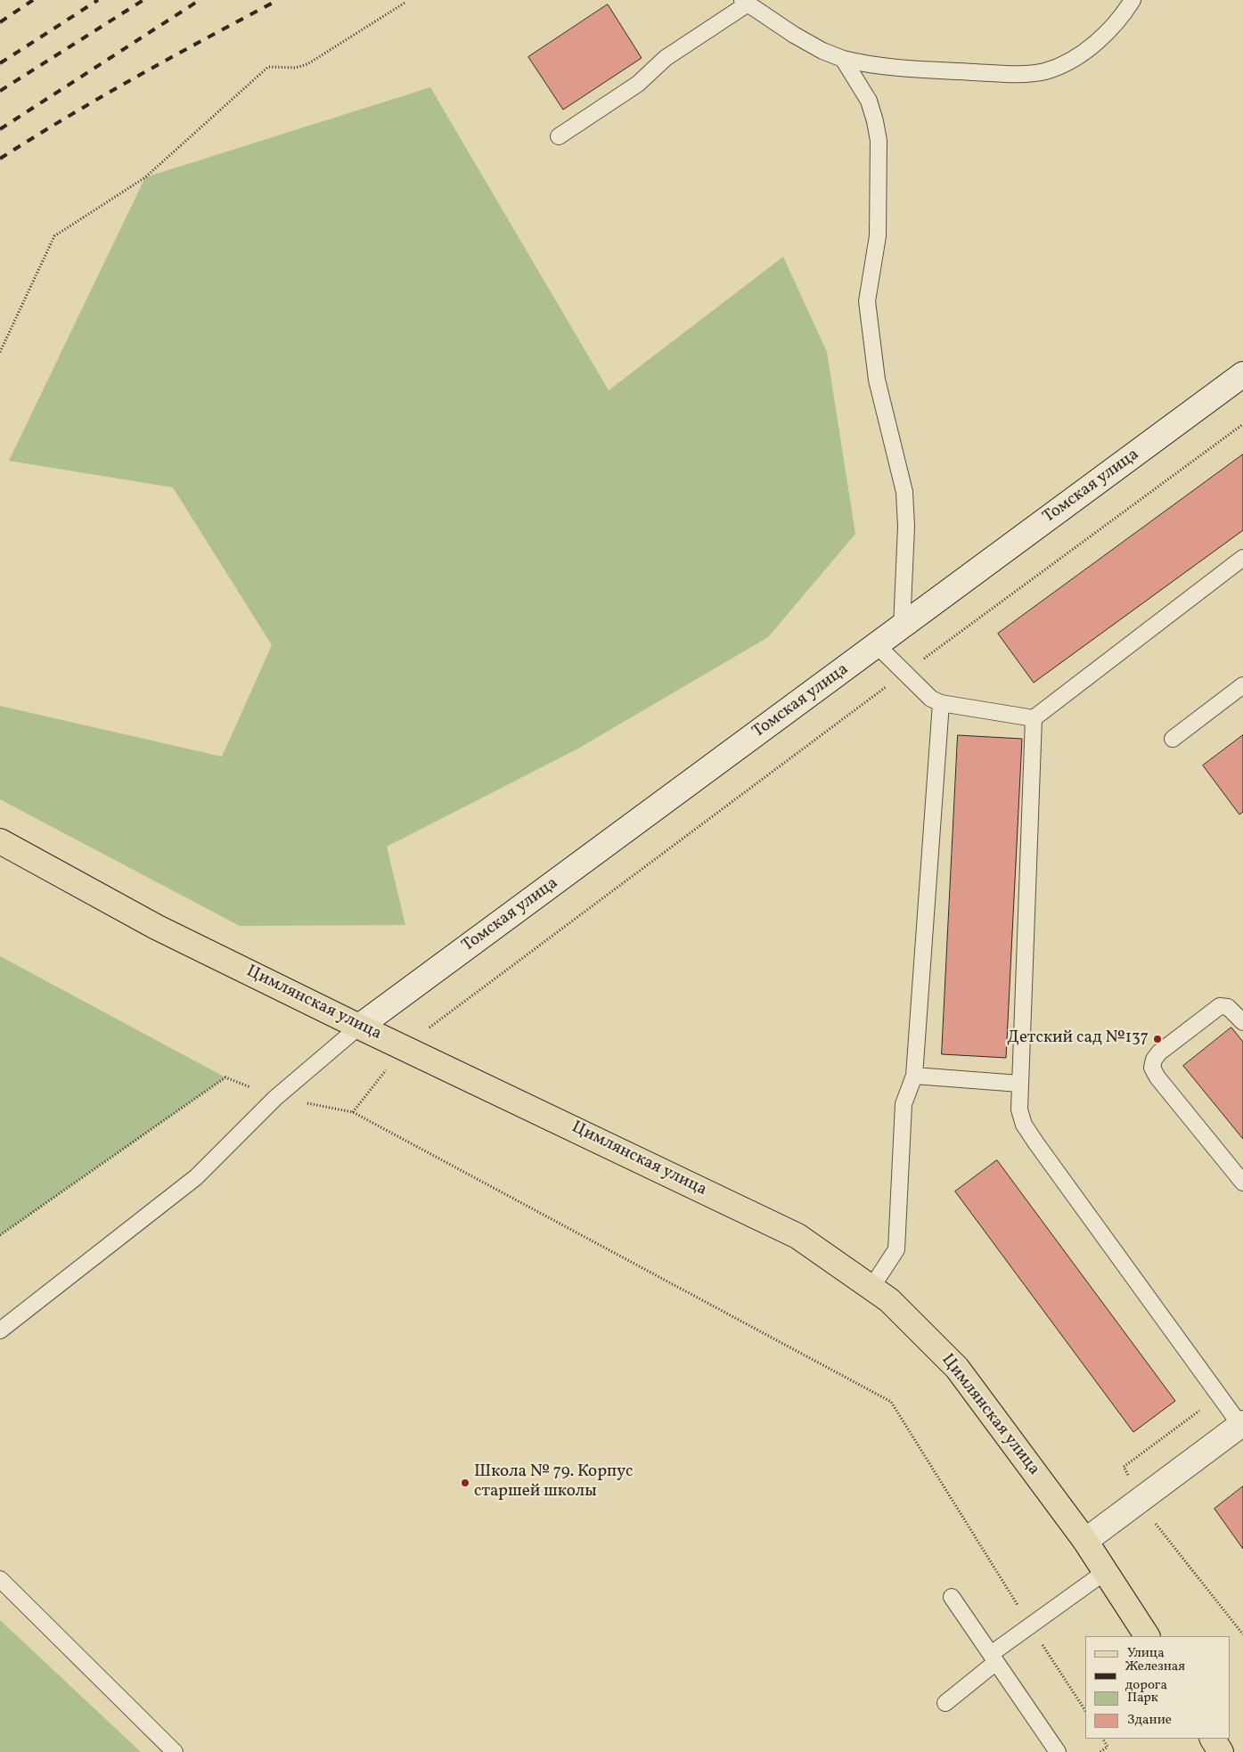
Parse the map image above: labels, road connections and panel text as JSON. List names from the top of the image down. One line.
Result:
{"streets":{"main road":["Цимлянская улица"],"street":["Томская улица"]},"crossings":[["Томская улица","Цимлянская улица"]],"places":["Детский сад №137","Школа № 79. Корпус старшей школы"],"legend":["Улица","Железная дорога","Парк","Здание"]}
